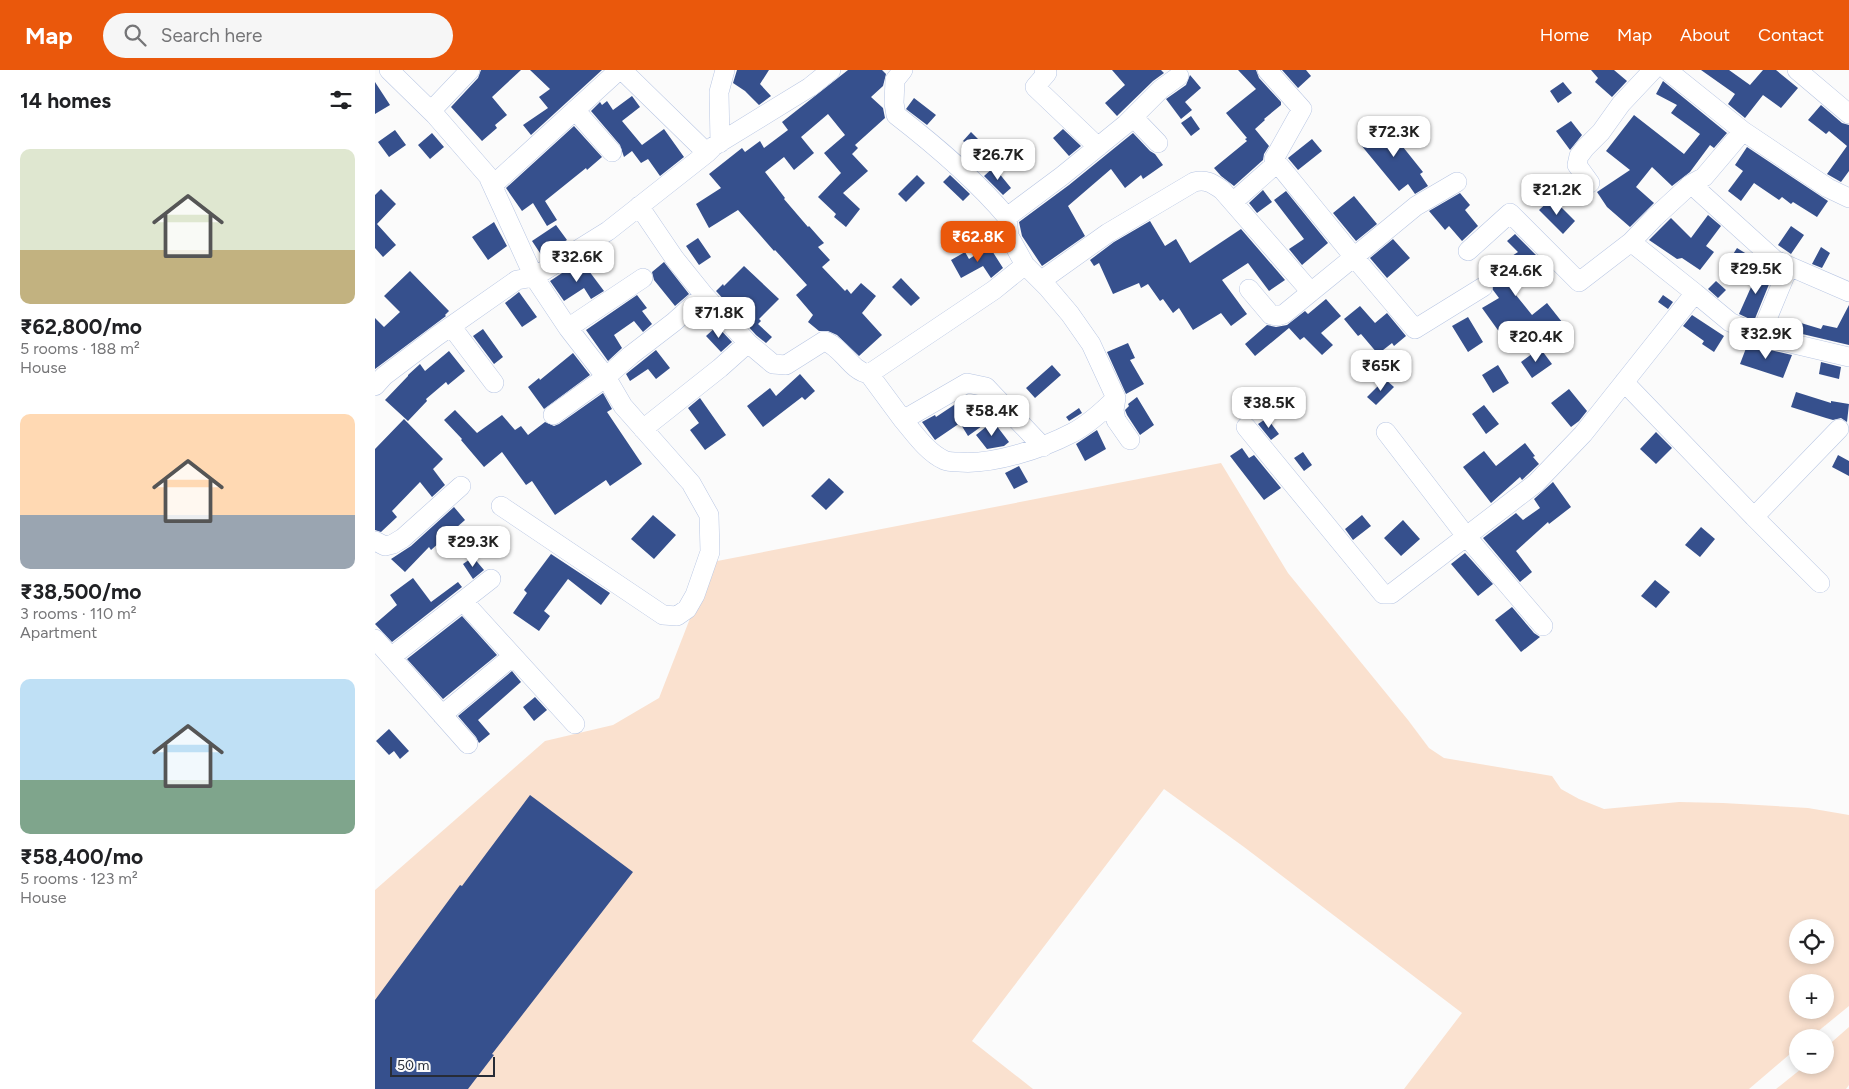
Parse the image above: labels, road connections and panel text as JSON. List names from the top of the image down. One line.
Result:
{"scale_bar":"50 m","page":{"header":"Map","search":"Search here","nav":["Home","Map","About","Contact"],"heading":"14 homes","price":["₹72.3K","₹26.7K","₹21.2K","₹62.8K","₹32.6K","₹29.5K","₹24.6K","₹71.8K","₹32.9K","₹20.4K","₹65K","₹38.5K","₹58.4K","₹29.3K"],"list":[{"name":"₹62,800/mo","note":"5 rooms · 188 m² · House"},{"name":"₹38,500/mo","note":"3 rooms · 110 m² · Apartment"},{"name":"₹58,400/mo","note":"5 rooms · 123 m² · House"}],"map_buttons":["+","−"],"scale":"50 m"}}
